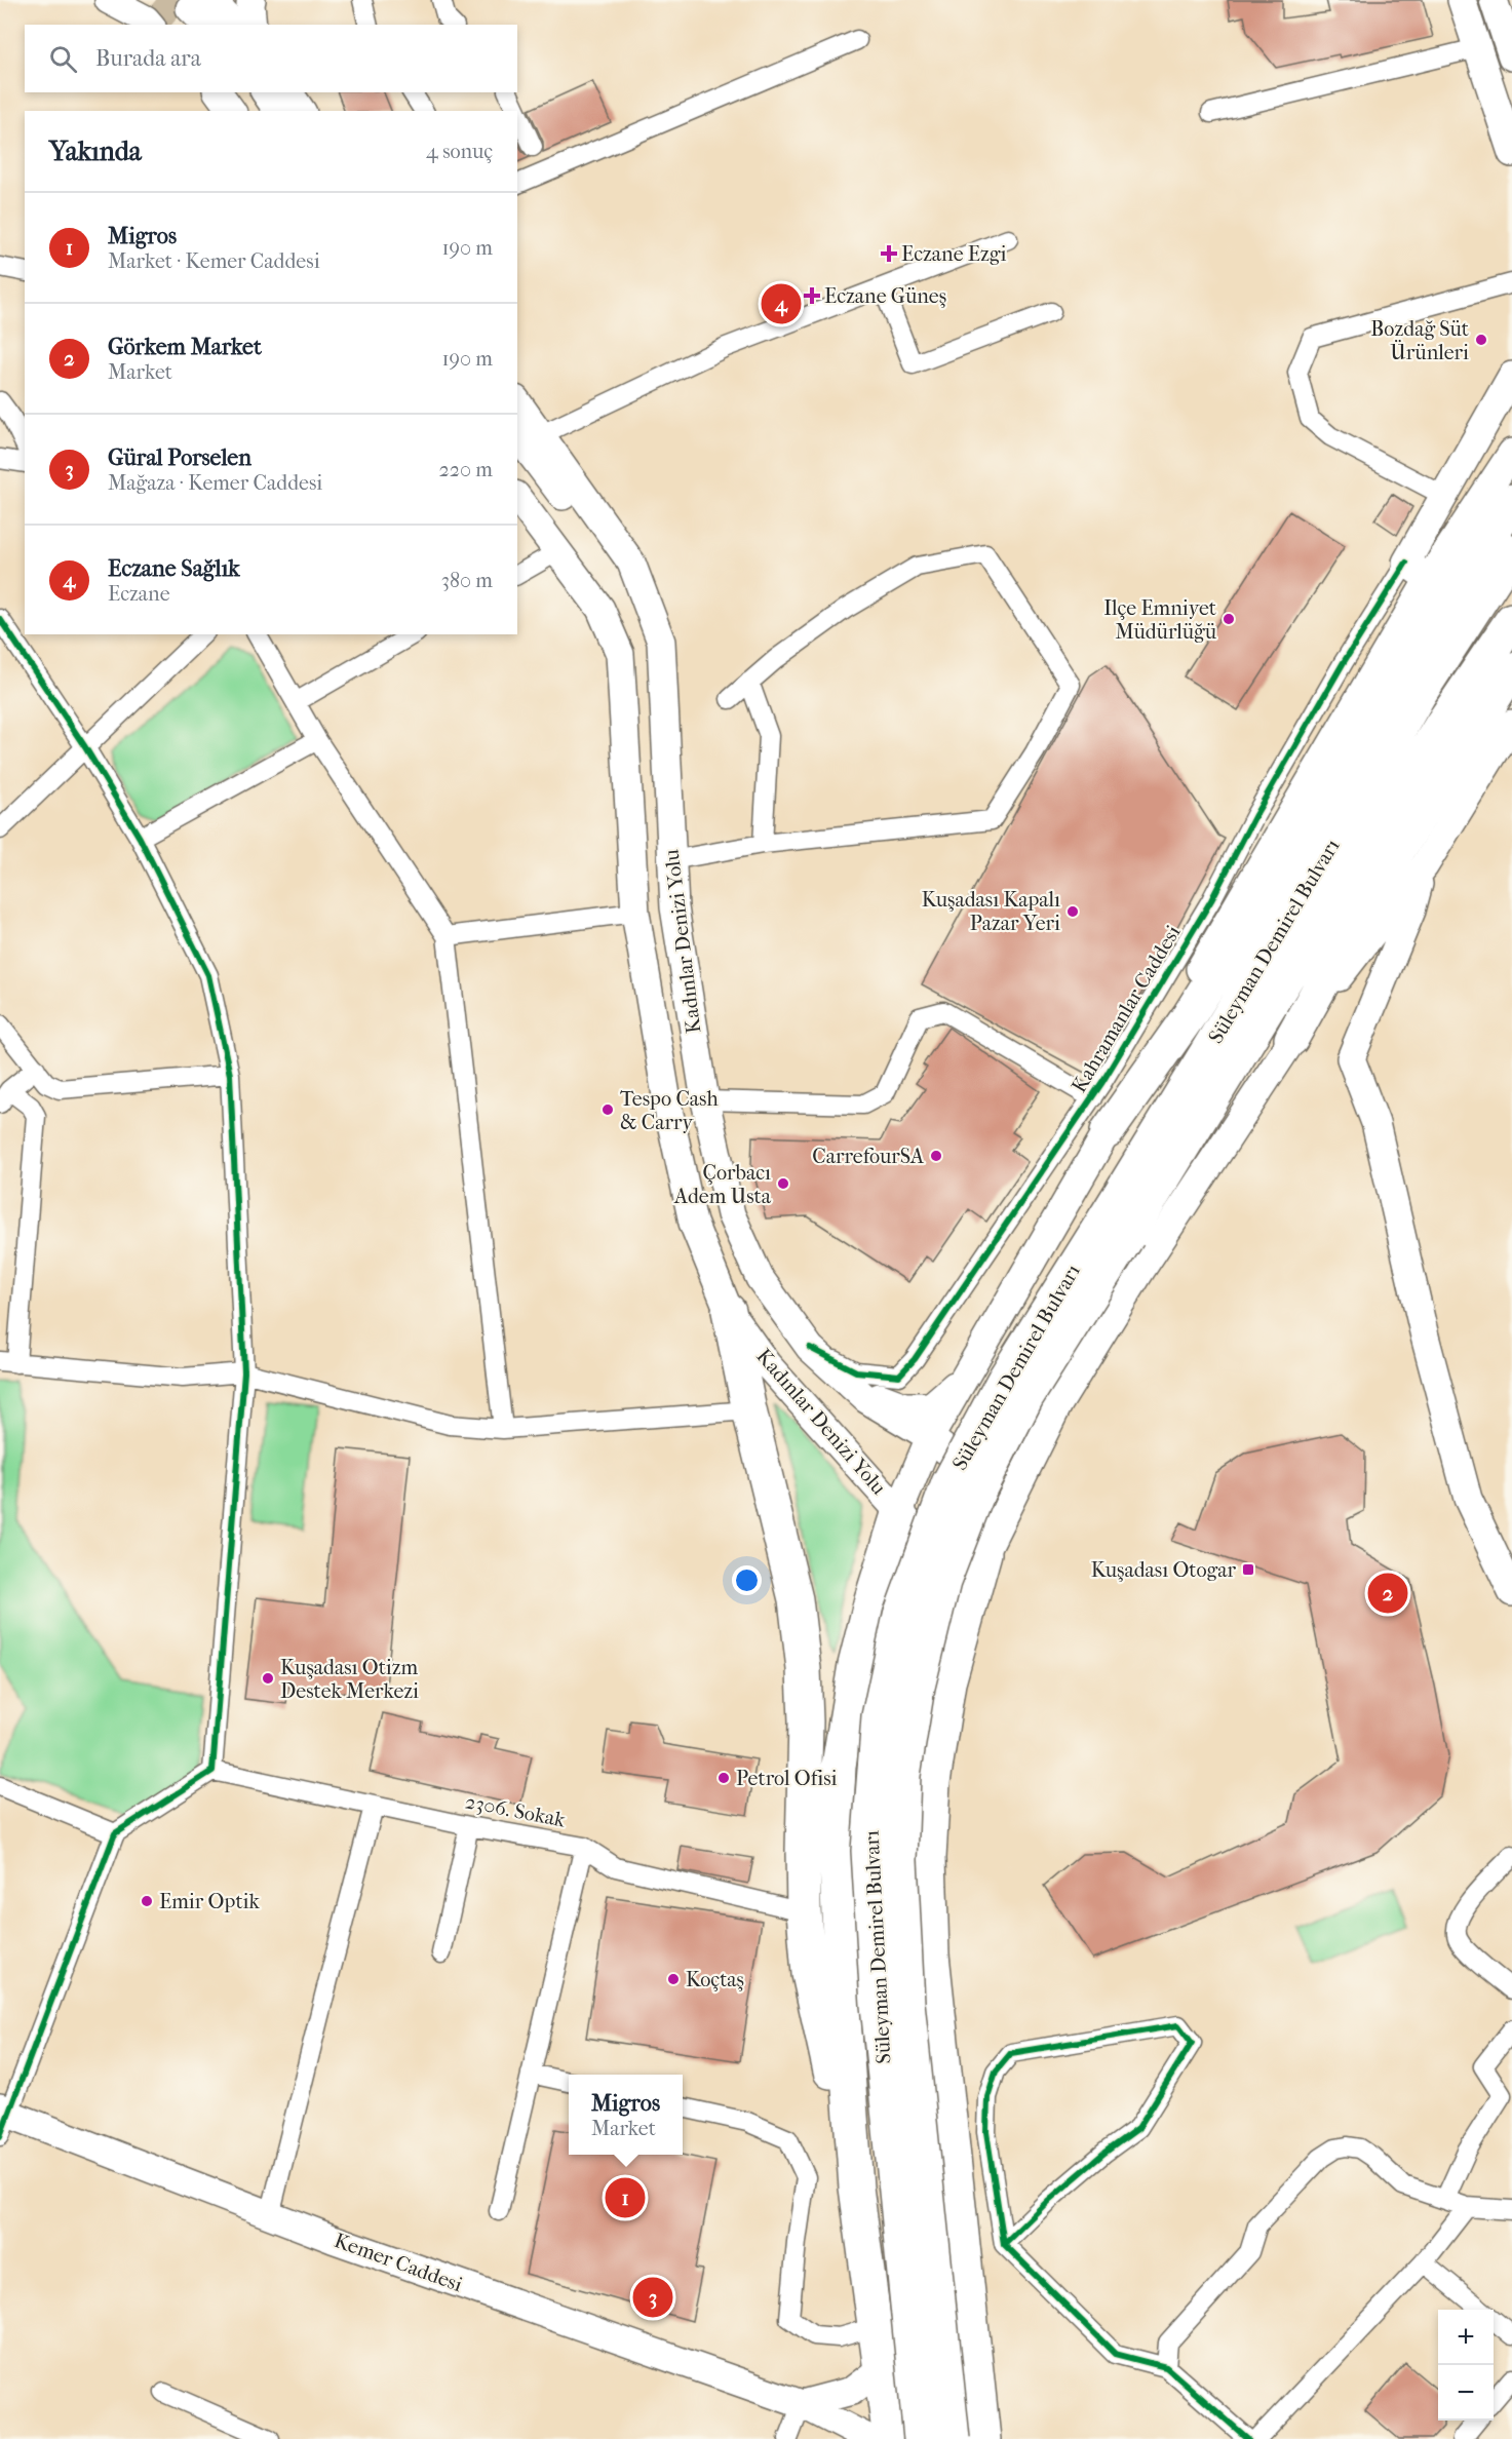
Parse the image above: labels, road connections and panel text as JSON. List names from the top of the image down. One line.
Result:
{"streets":{"highway":["Süleyman Demirel Bulvarı"],"main road":["Kadınlar Denizi Yolu","Kahramanlar Caddesi","Kemer Caddesi"],"street":["2306. Sokak"]},"crossings":[["Kadınlar Denizi Yolu","Kahramanlar Caddesi"]],"places":{"health":["Eczane Ezgi","Eczane Güneş"],"other":["Bozdağ Süt Ürünleri","Ilçe Emniyet Müdürlüğü","Kuşadası Kapalı Pazar Yeri","Tespo Cash & Carry","CarrefourSA","Çorbacı Adem Usta","Kuşadası Otizm Destek Merkezi","Petrol Ofisi","Emir Optik","Koçtaş"],"transit":["Kuşadası Otogar"]},"page":{"search":"Burada ara","heading":["Yakında","4 sonuç"],"list":[{"mark":"1","name":"Migros","note":"Market · Kemer Caddesi","value":"190 m"},{"mark":"2","name":"Görkem Market","note":"Market","value":"190 m"},{"mark":"3","name":"Güral Porselen","note":"Mağaza · Kemer Caddesi","value":"220 m"},{"mark":"4","name":"Eczane Sağlık","note":"Eczane","value":"380 m"}],"pins":["4","2","1","3"],"popup":["Migros","Market"],"map_buttons":["+","−"]}}
